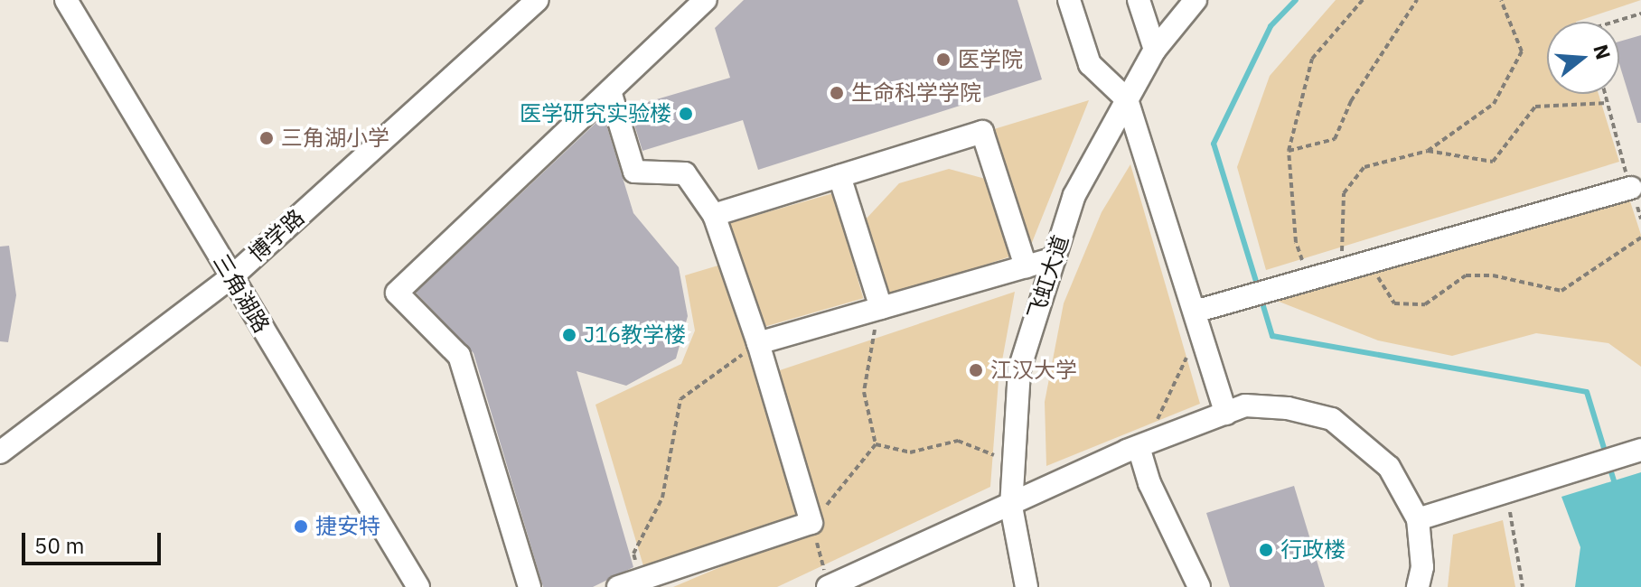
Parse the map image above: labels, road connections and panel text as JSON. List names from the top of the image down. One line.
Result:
{"streets":{"street":["博学路","飞虹大道","三角湖路"]},"crossings":[["博学路","三角湖路"]],"places":["医学院","生命科学学院","医学研究实验楼","三角湖小学","J16教学楼","江汉大学","捷安特","行政楼"],"scale_bar":"50 m","north":"right"}
